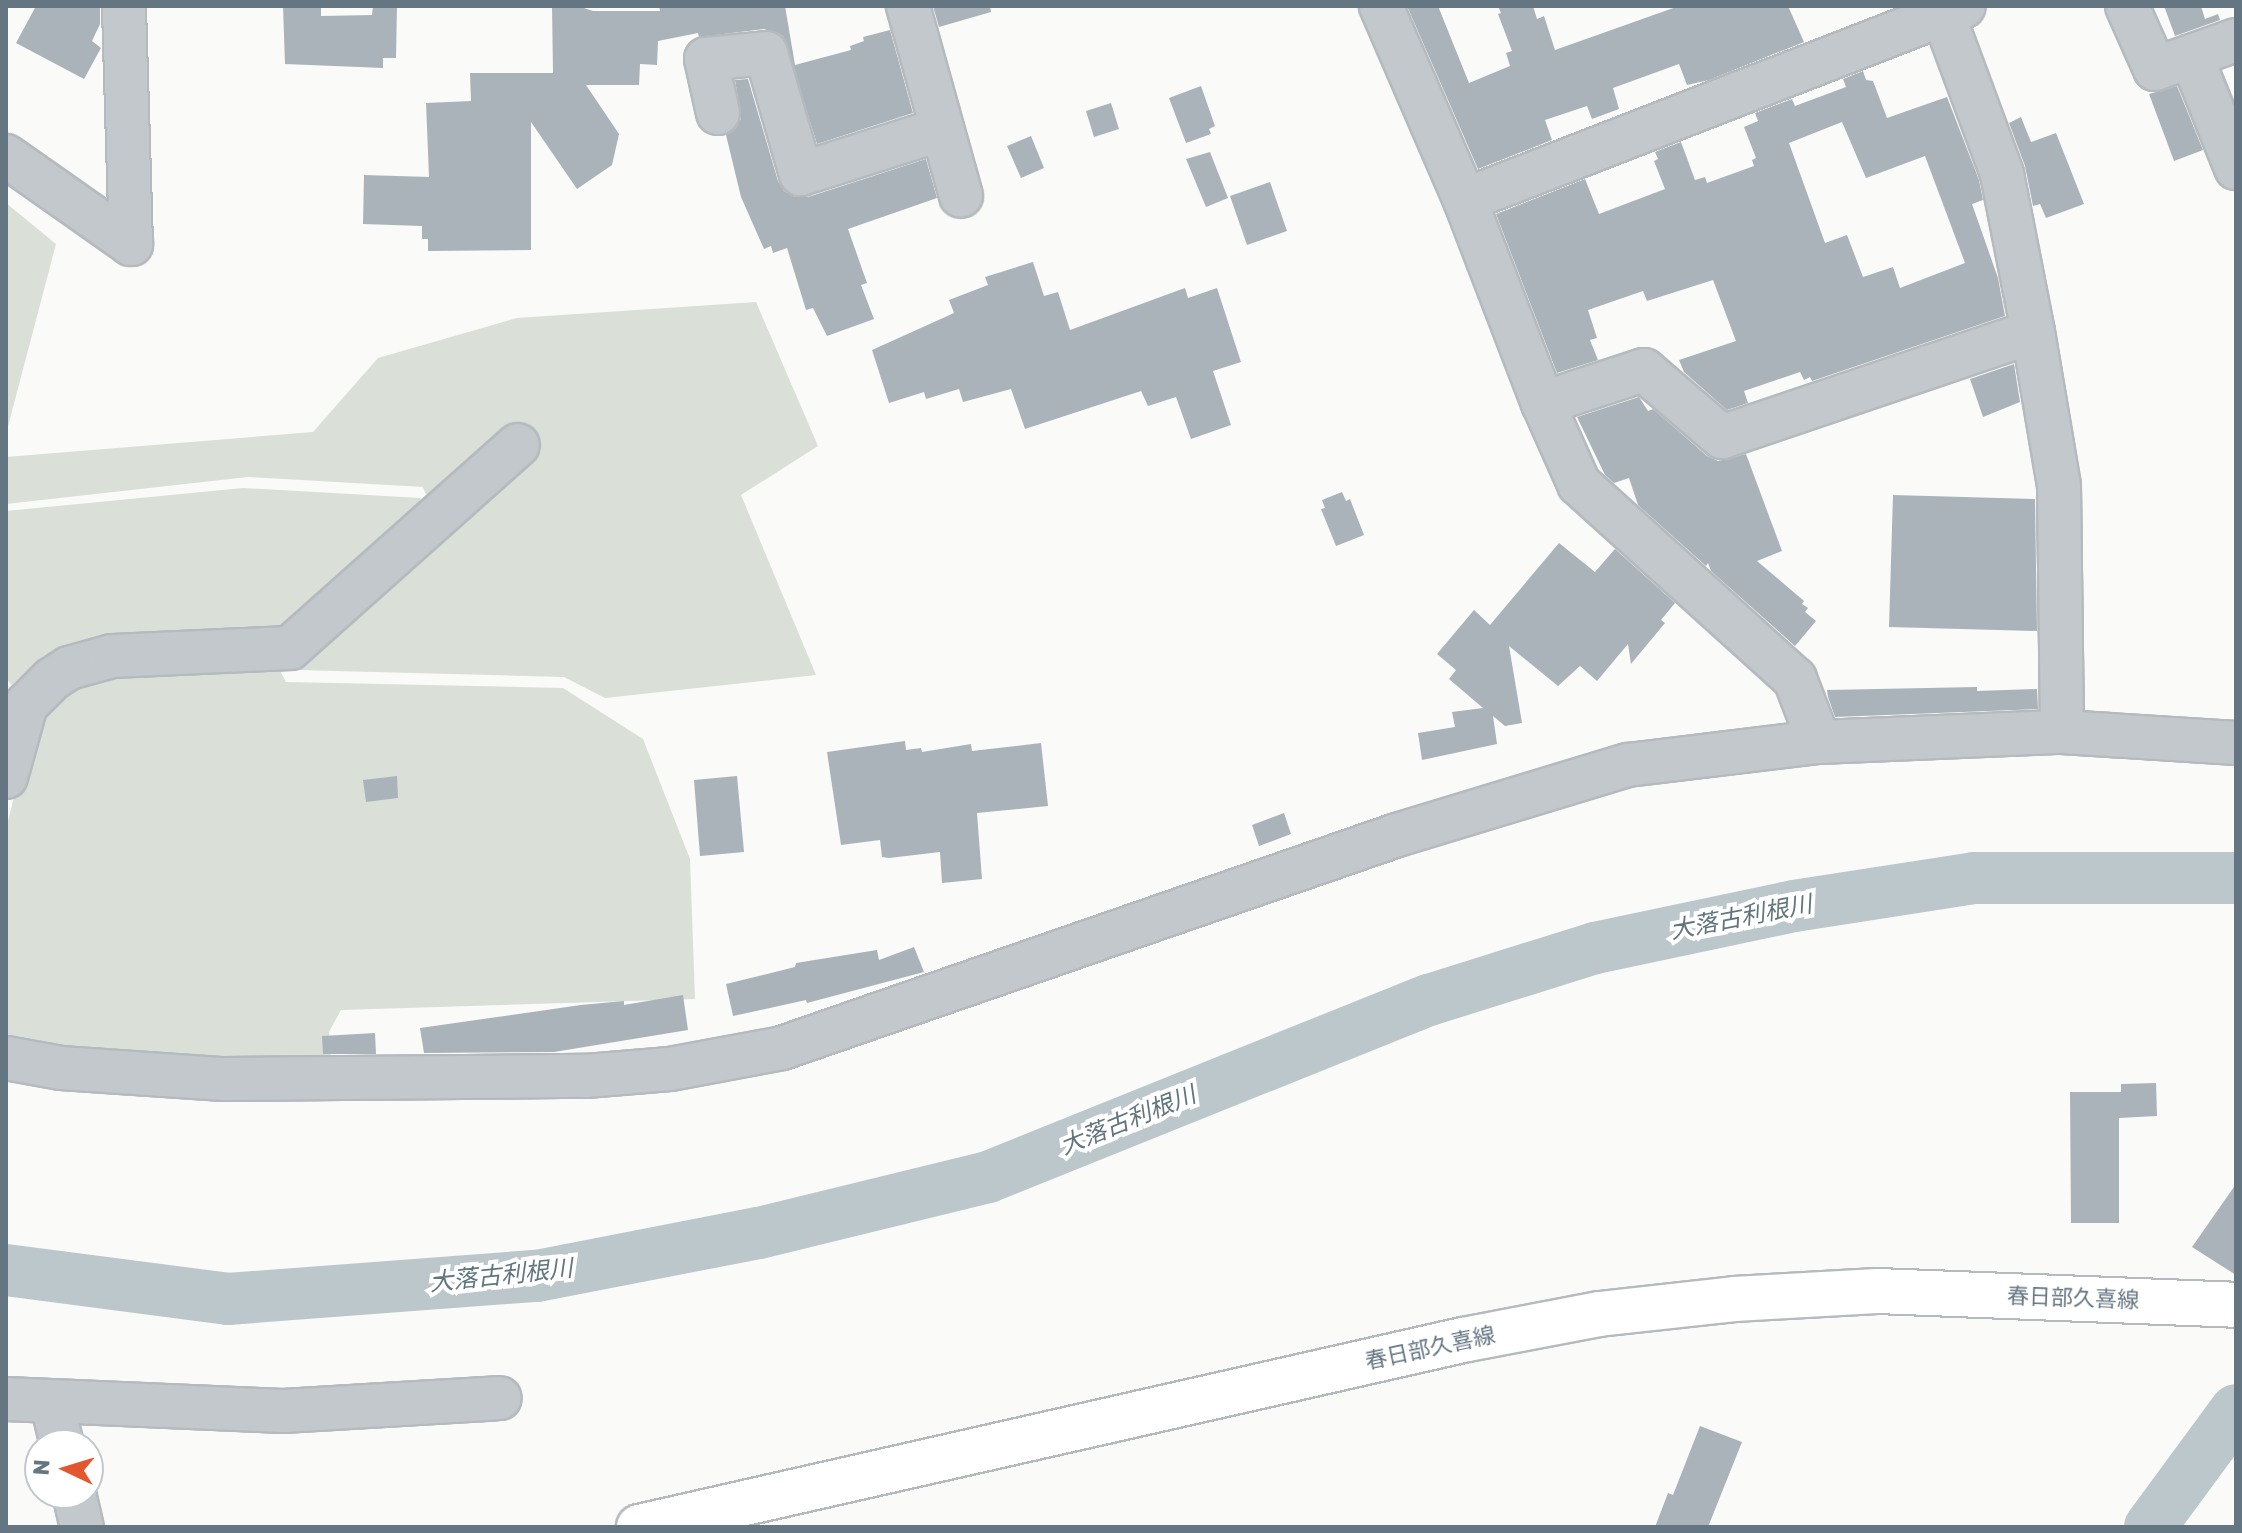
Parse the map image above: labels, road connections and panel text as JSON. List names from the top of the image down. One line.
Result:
{"streets":{"main road":["春日部久喜線"]},"water":["大落古利根川"],"north":"left"}
